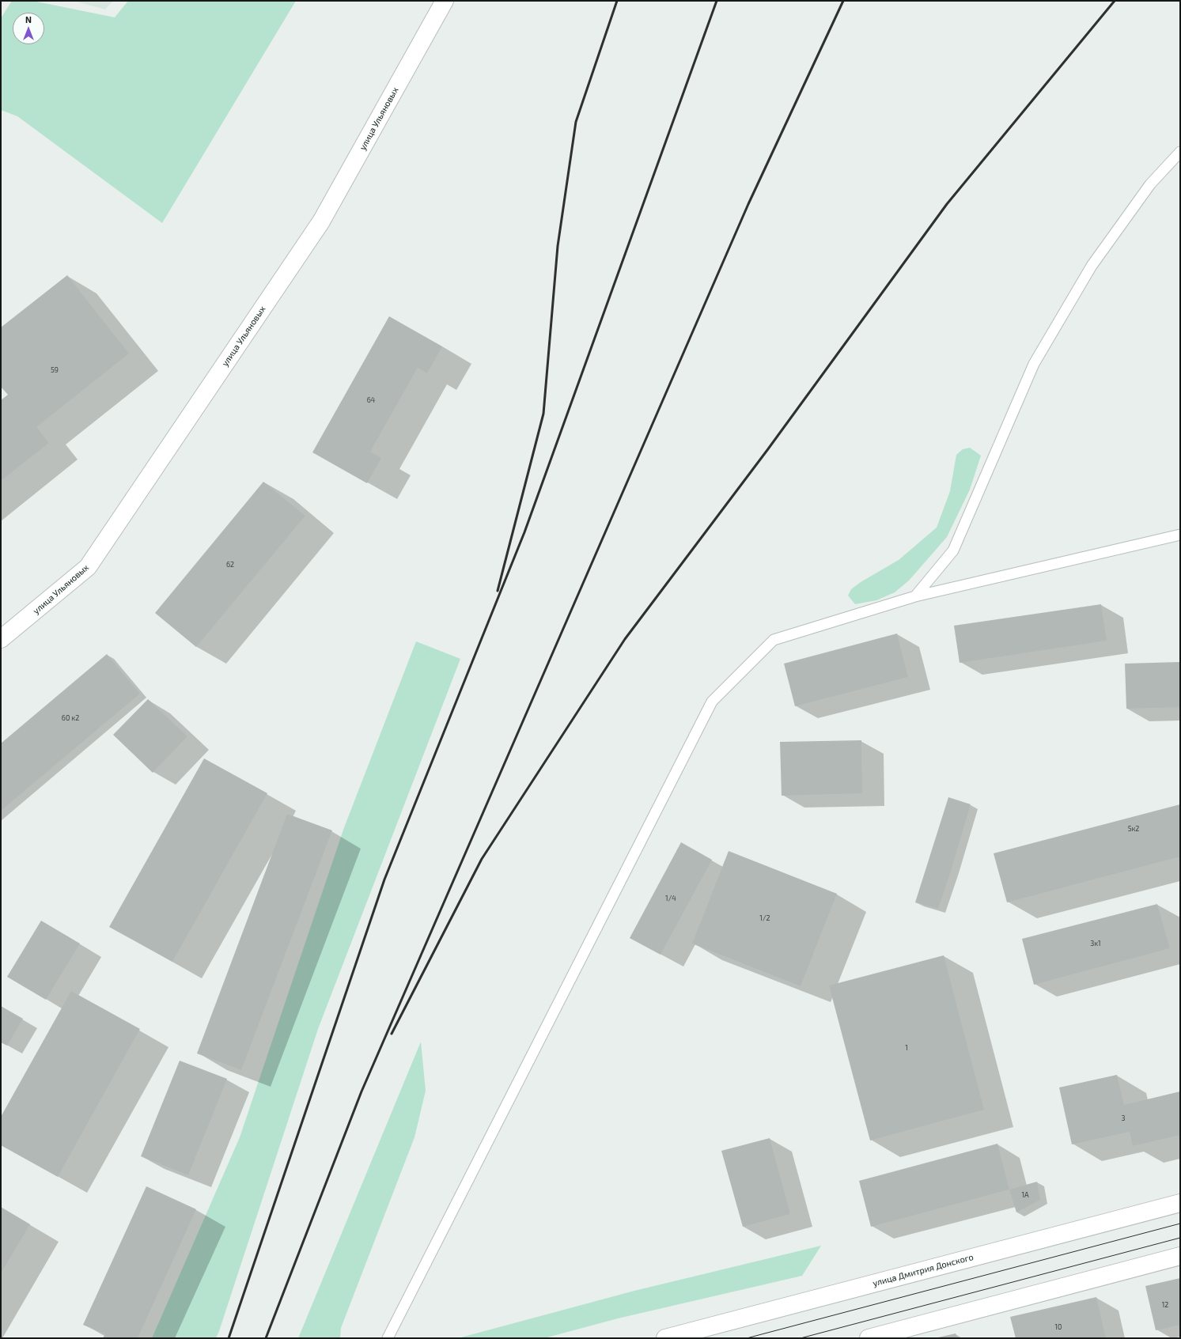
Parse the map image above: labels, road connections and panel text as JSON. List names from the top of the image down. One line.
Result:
{"streets":{"street":["улица Ульяновых","улица Дмитрия Донского"]},"house_numbers":["59","64","62","60 к2","5к2","1/4","1/2","3к1","1","3","1А","12","10"],"north":"top"}
